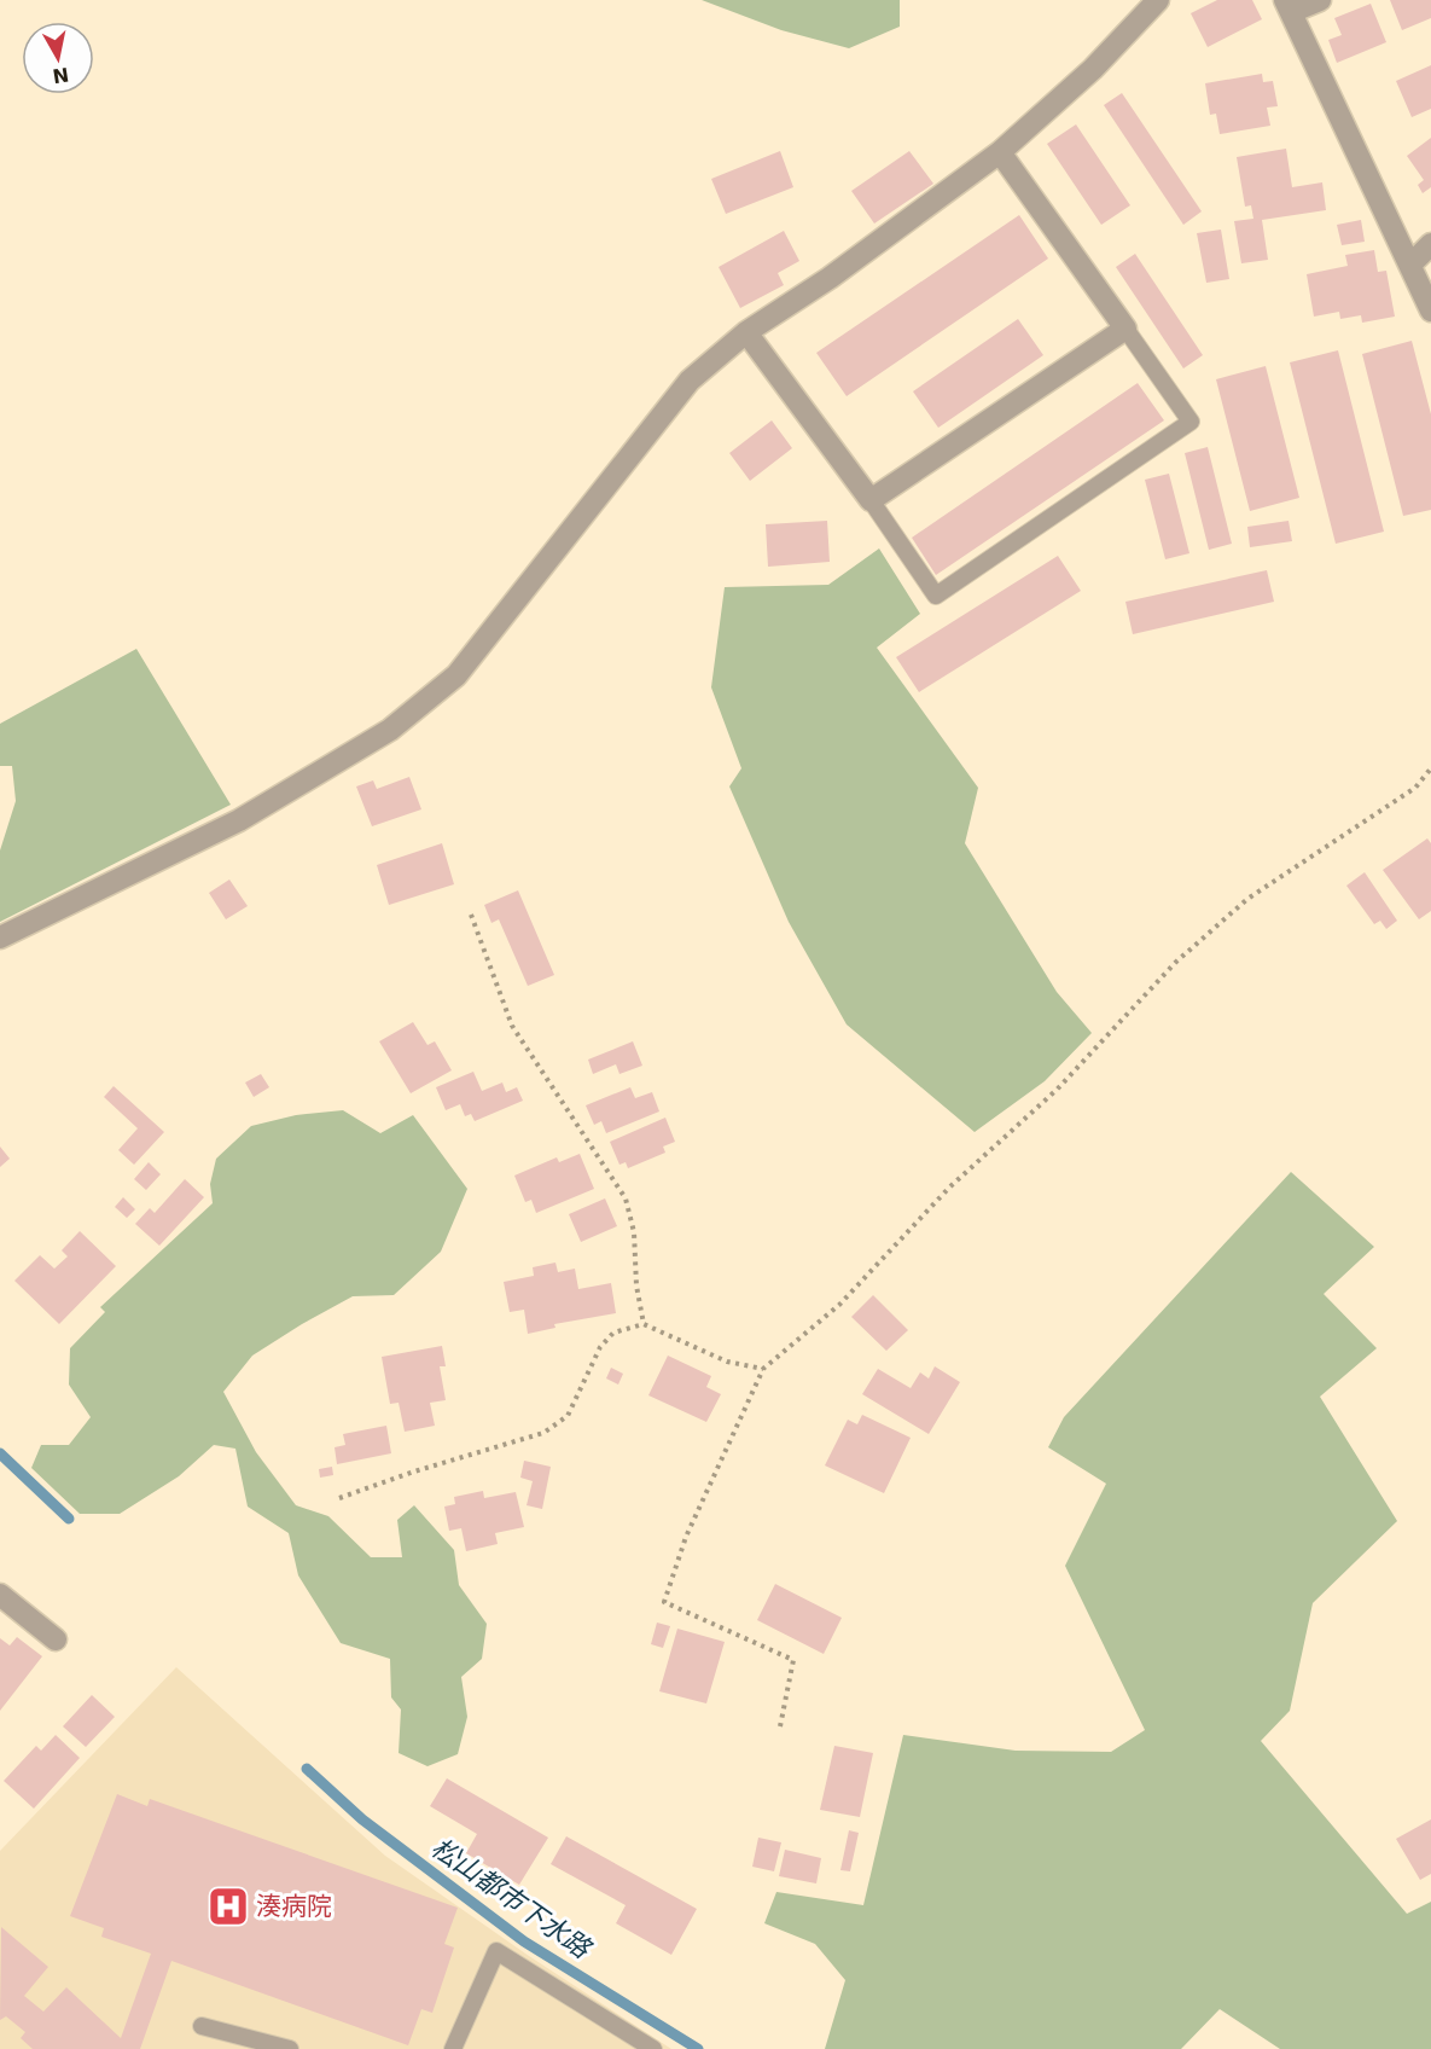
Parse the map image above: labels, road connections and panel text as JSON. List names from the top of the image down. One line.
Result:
{"water":["松山都市下水路"],"places":{"hospital":["湊病院"]},"north":"bottom"}
